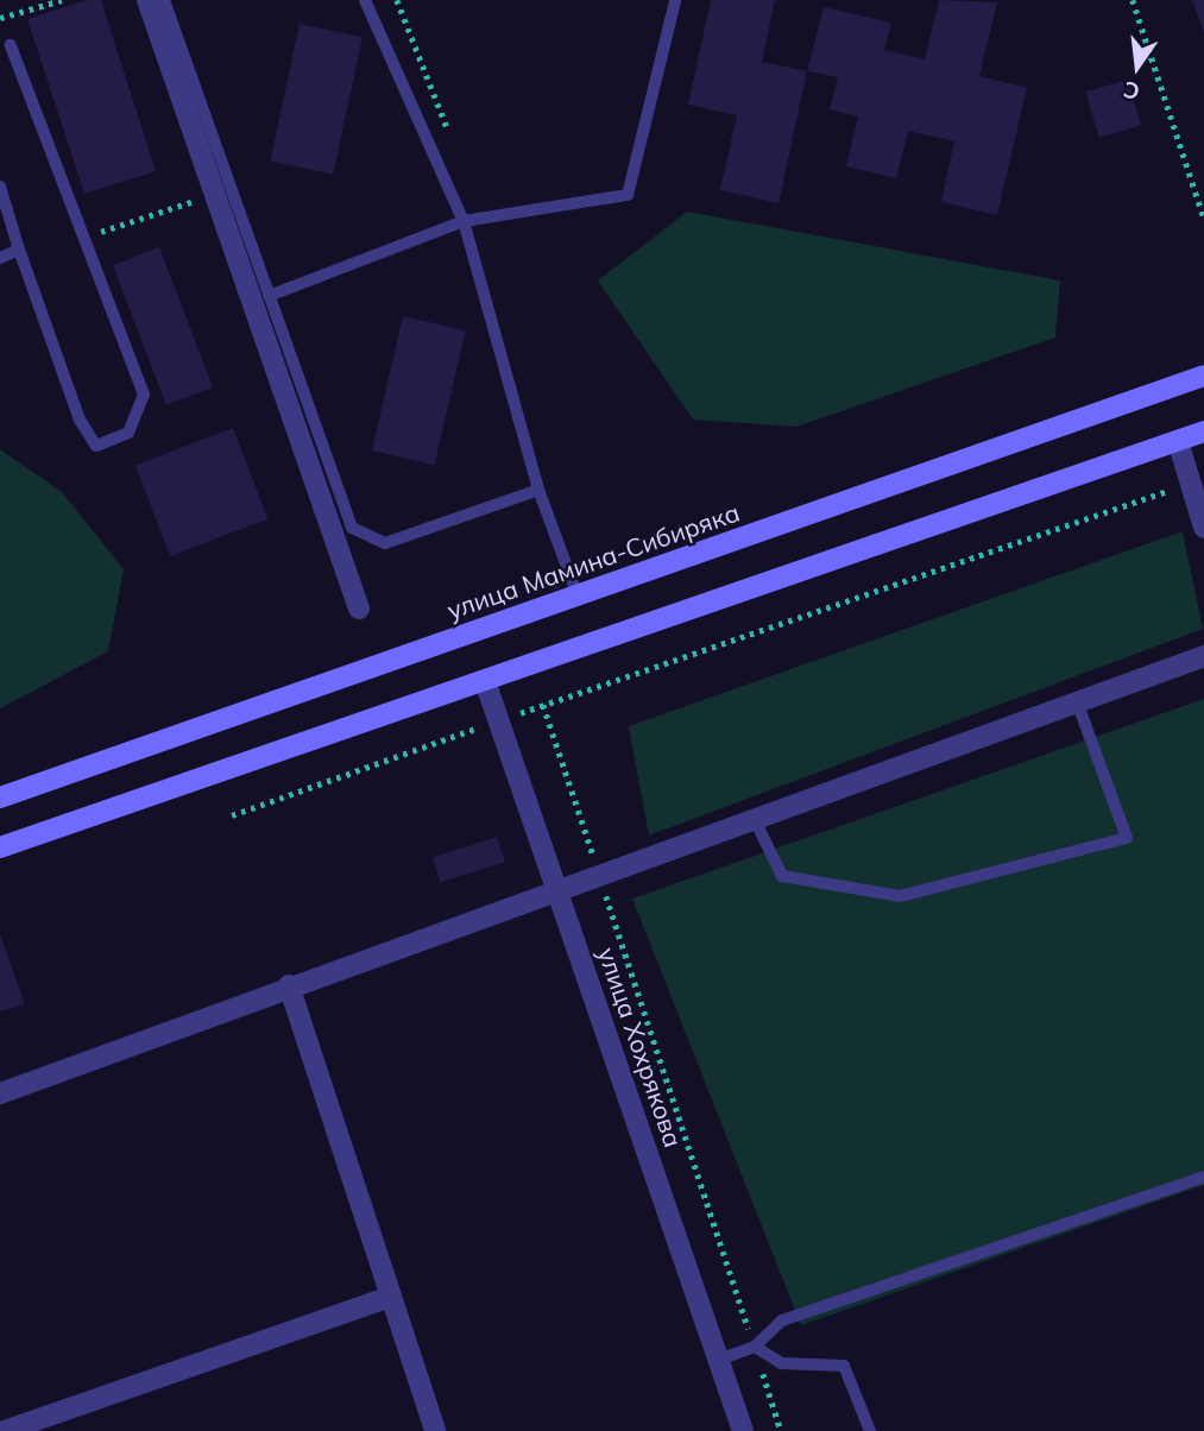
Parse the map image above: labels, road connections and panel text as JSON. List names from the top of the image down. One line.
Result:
{"streets":{"main road":["улица Мамина-Сибиряка"],"street":["улица Хохрякова"]},"north":"bottom"}
